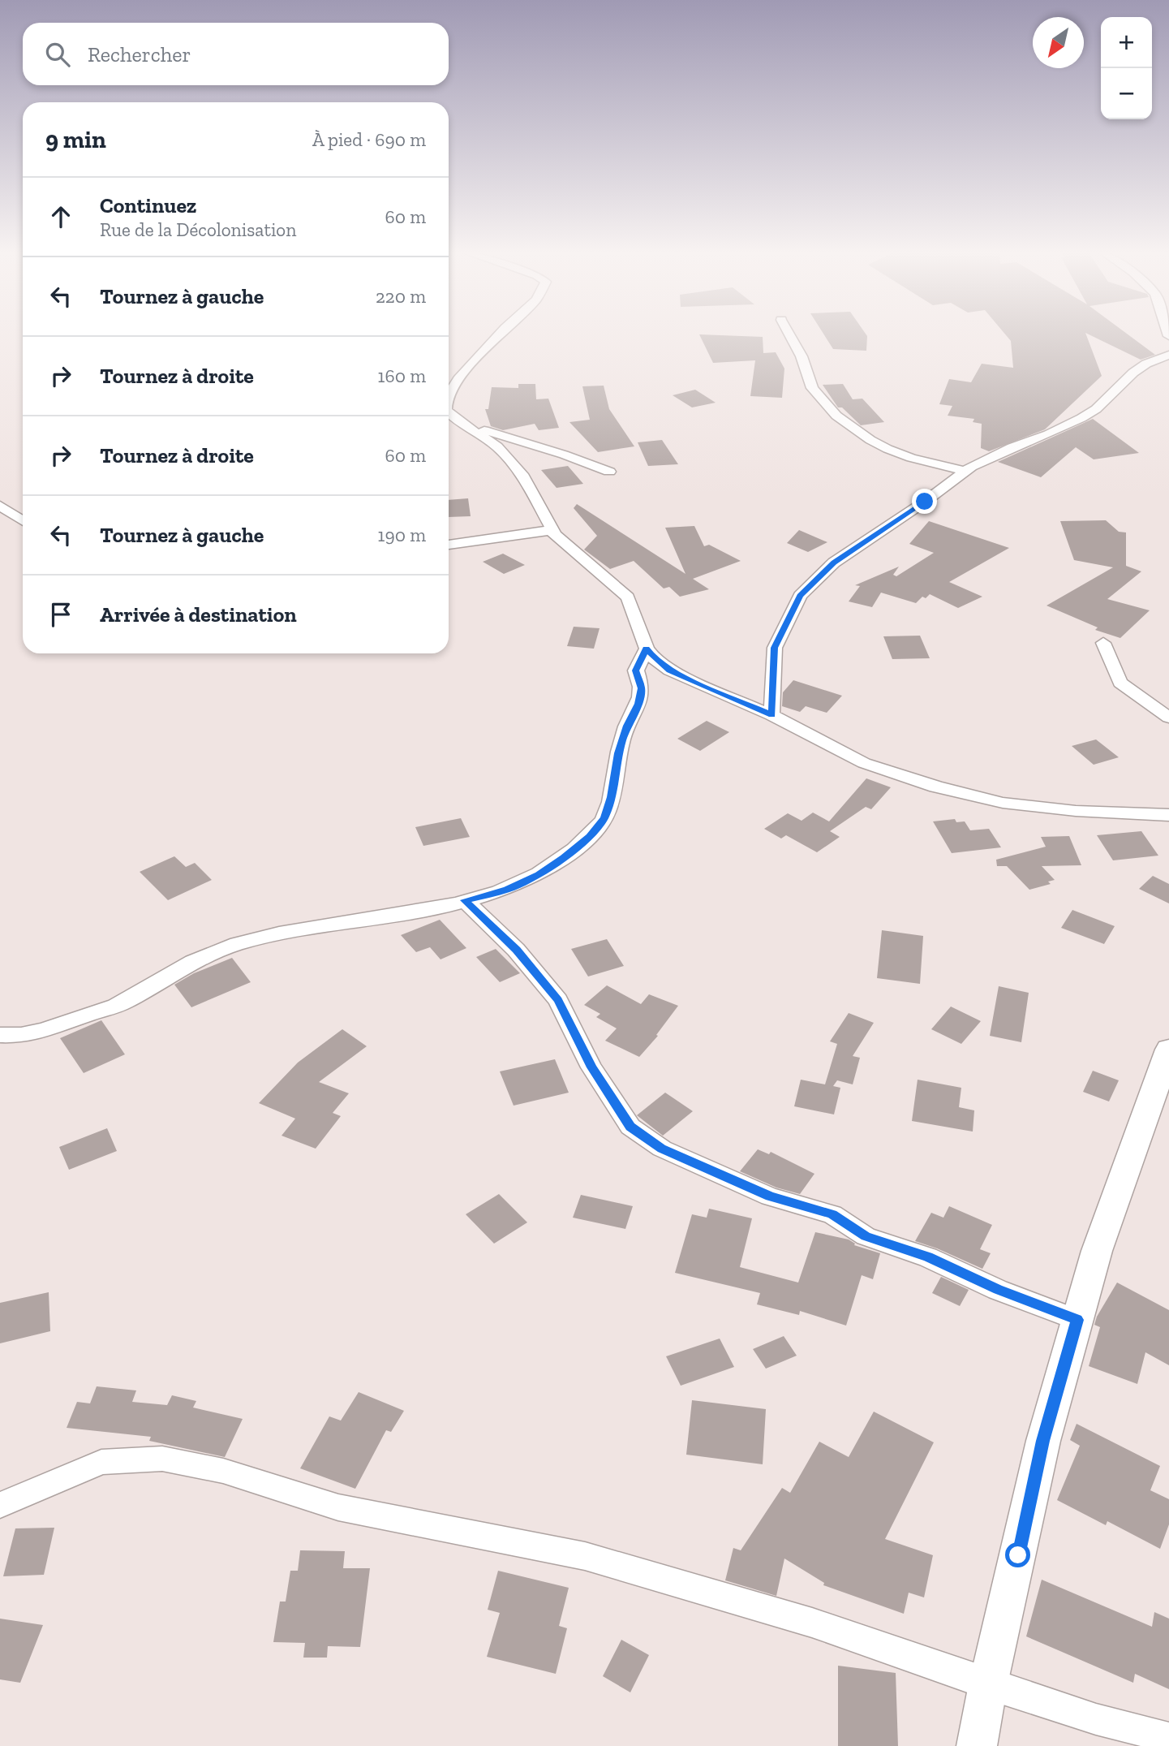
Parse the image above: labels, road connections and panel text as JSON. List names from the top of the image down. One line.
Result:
{"north":"bottom left","page":{"map_buttons":["+","−"],"search":"Rechercher","heading":["9 min","À pied · 690 m"],"list":[["Continuez","Rue de la Décolonisation","60 m"],["Tournez à gauche","220 m"],["Tournez à droite","160 m"],["Tournez à droite","60 m"],["Tournez à gauche","190 m"],"Arrivée à destination"]}}
